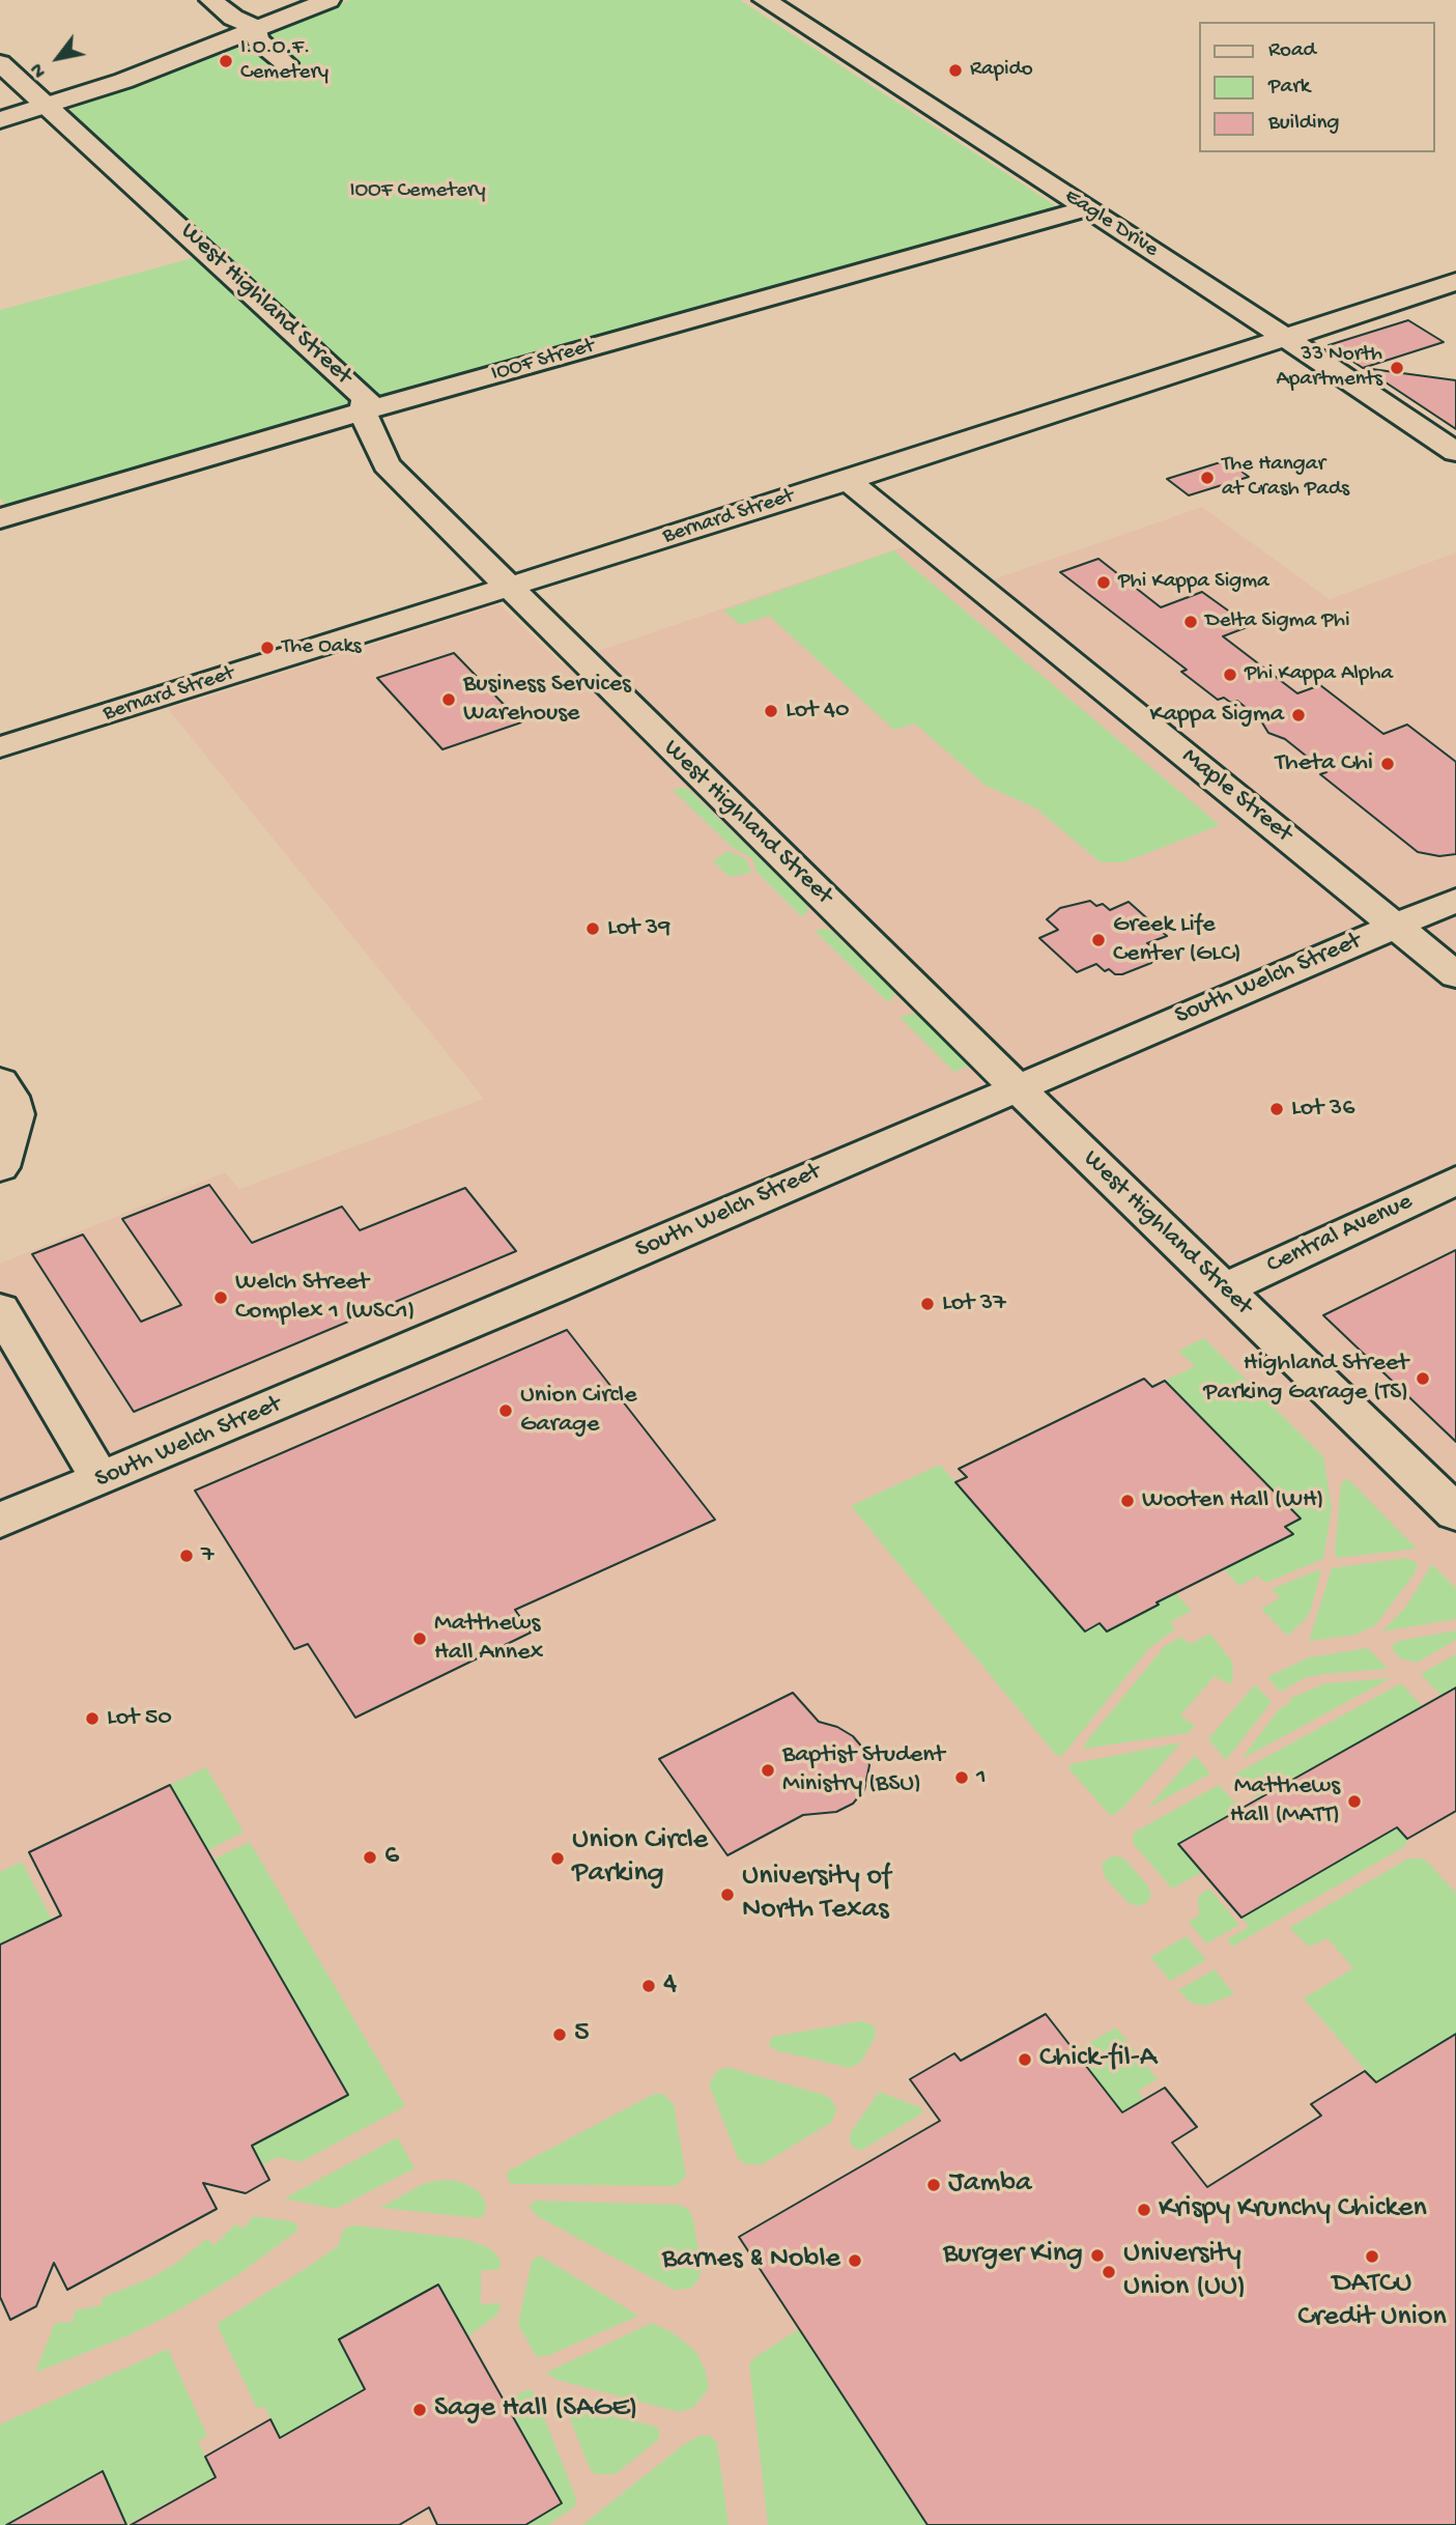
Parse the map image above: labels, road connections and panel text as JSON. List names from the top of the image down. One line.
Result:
{"streets":{"street":["Eagle Drive","West Highland Street","IOOF Street","Bernard Street","Maple Street","South Welch Street","Central Avenue"]},"crossings":[["Eagle Drive","IOOF Street"],["Eagle Drive","Bernard Street"],["West Highland Street","IOOF Street"],["West Highland Street","Bernard Street"],["West Highland Street","South Welch Street"],["West Highland Street","Central Avenue"],["Bernard Street","Maple Street"],["Maple Street","South Welch Street"]],"parks":["IOOF Cemetery"],"places":["I.O.O.F. Cemetery","Rapido","33 North Apartments","The Hangar at Crash Pads","Phi Kappa Sigma","Delta Sigma Phi","The Oaks","Phi Kappa Alpha","Business Services Warehouse","Lot 40","Kappa Sigma","Theta Chi","Lot 39","Greek Life Center (GLC)","Lot 36","Welch Street Complex 1 (WSC1)","Lot 37","Highland Street Parking Garage (TS)","Union Circle Garage","Wooten Hall (WH)","7","Matthews Hall Annex","Lot 50","Baptist Student Ministry (BSU)","1","Matthews Hall (MATT)","6","Union Circle Parking","University of North Texas","4","5","Chick-fil-A","Jamba","Krispy Krunchy Chicken","Burger King","DATCU Credit Union","Barnes & Noble","University Union (UU)","Sage Hall (SAGE)"],"legend":["Road","Park","Building"],"north":"bottom left"}
